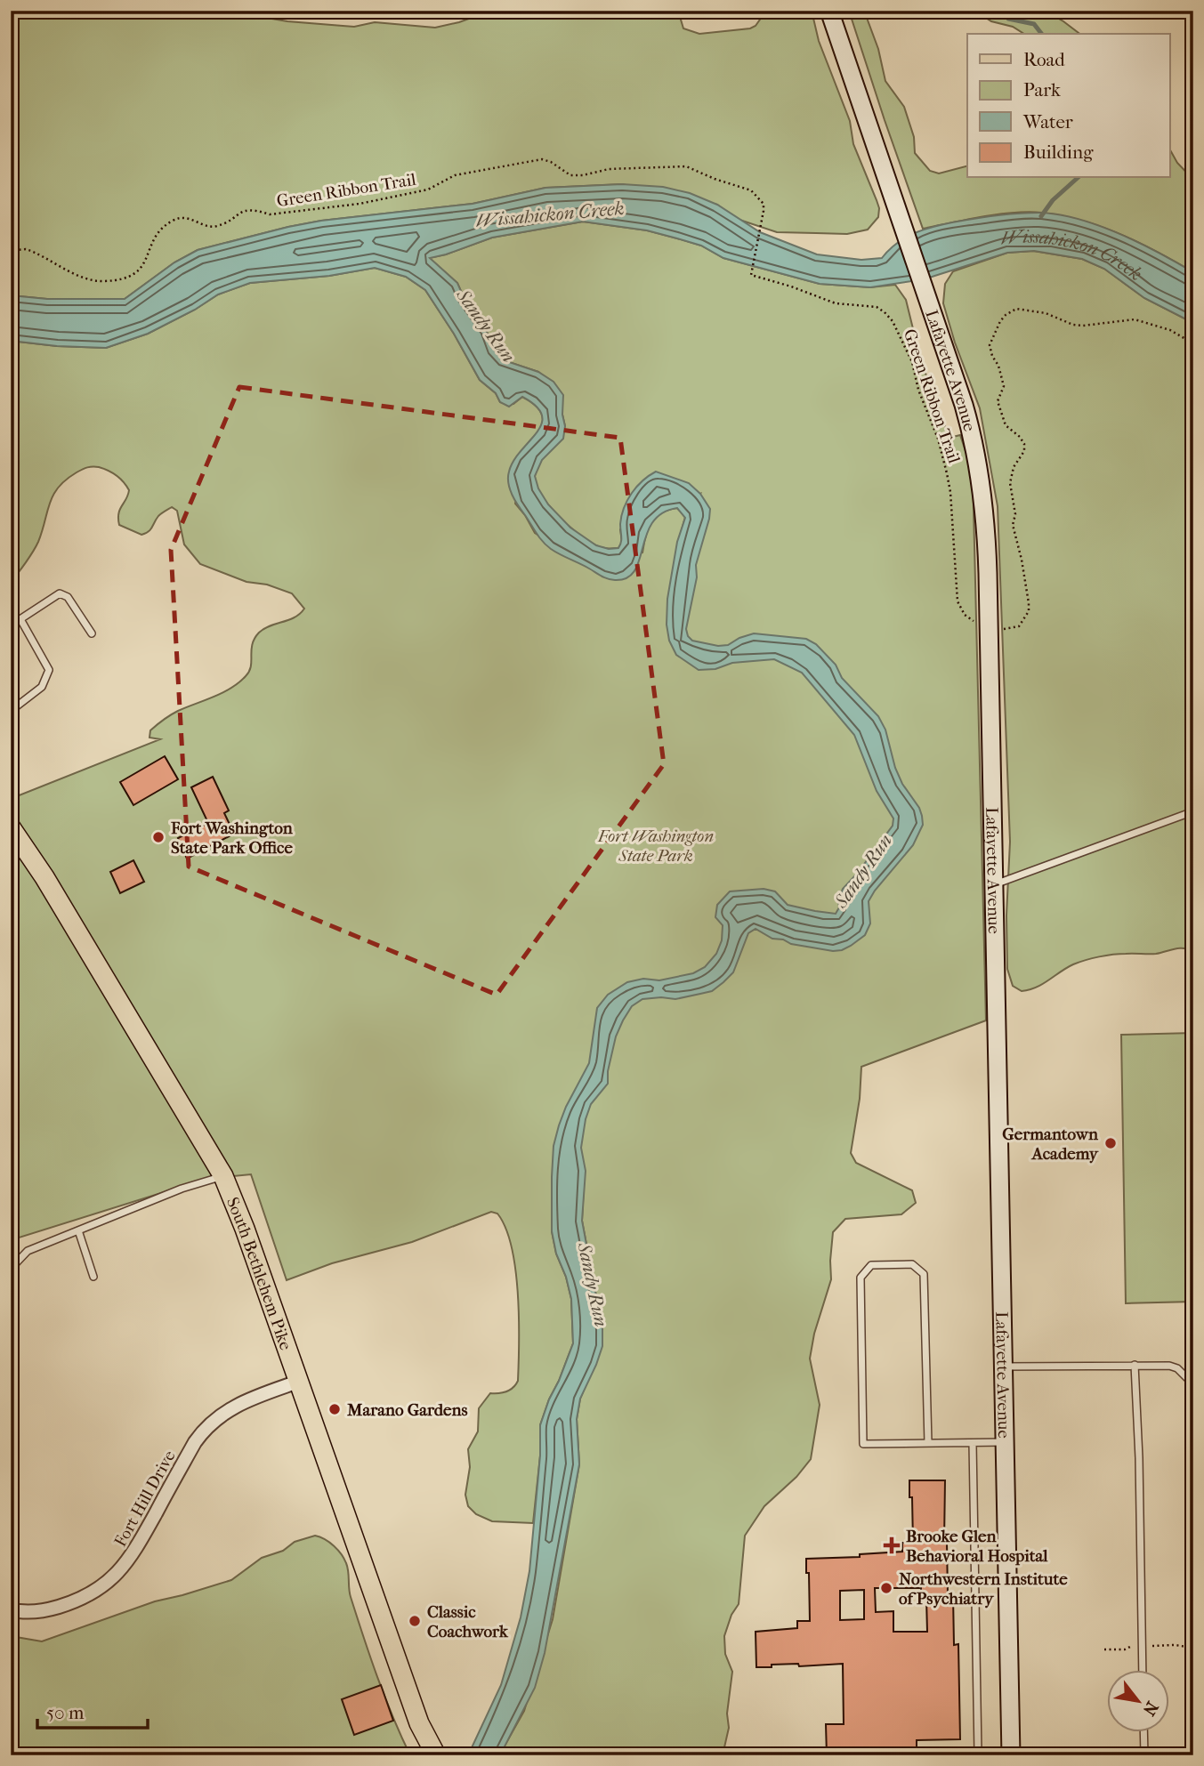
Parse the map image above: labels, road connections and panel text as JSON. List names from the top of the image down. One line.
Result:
{"streets":{"main road":["Lafayette Avenue","South Bethlehem Pike"],"street":["Fort Hill Drive"],"path":["Green Ribbon Trail"]},"crossings":[["South Bethlehem Pike","Fort Hill Drive"]],"water":["Wissahickon Creek","Sandy Run"],"parks":["Fort Washington State Park"],"places":{"other":["Fort Washington State Park Office","Germantown Academy","Marano Gardens","Northwestern Institute of Psychiatry","Classic Coachwork"],"health":["Brooke Glen Behavioral Hospital"]},"legend":["Road","Park","Water","Building"],"scale_bar":"50 m","north":"bottom right"}
